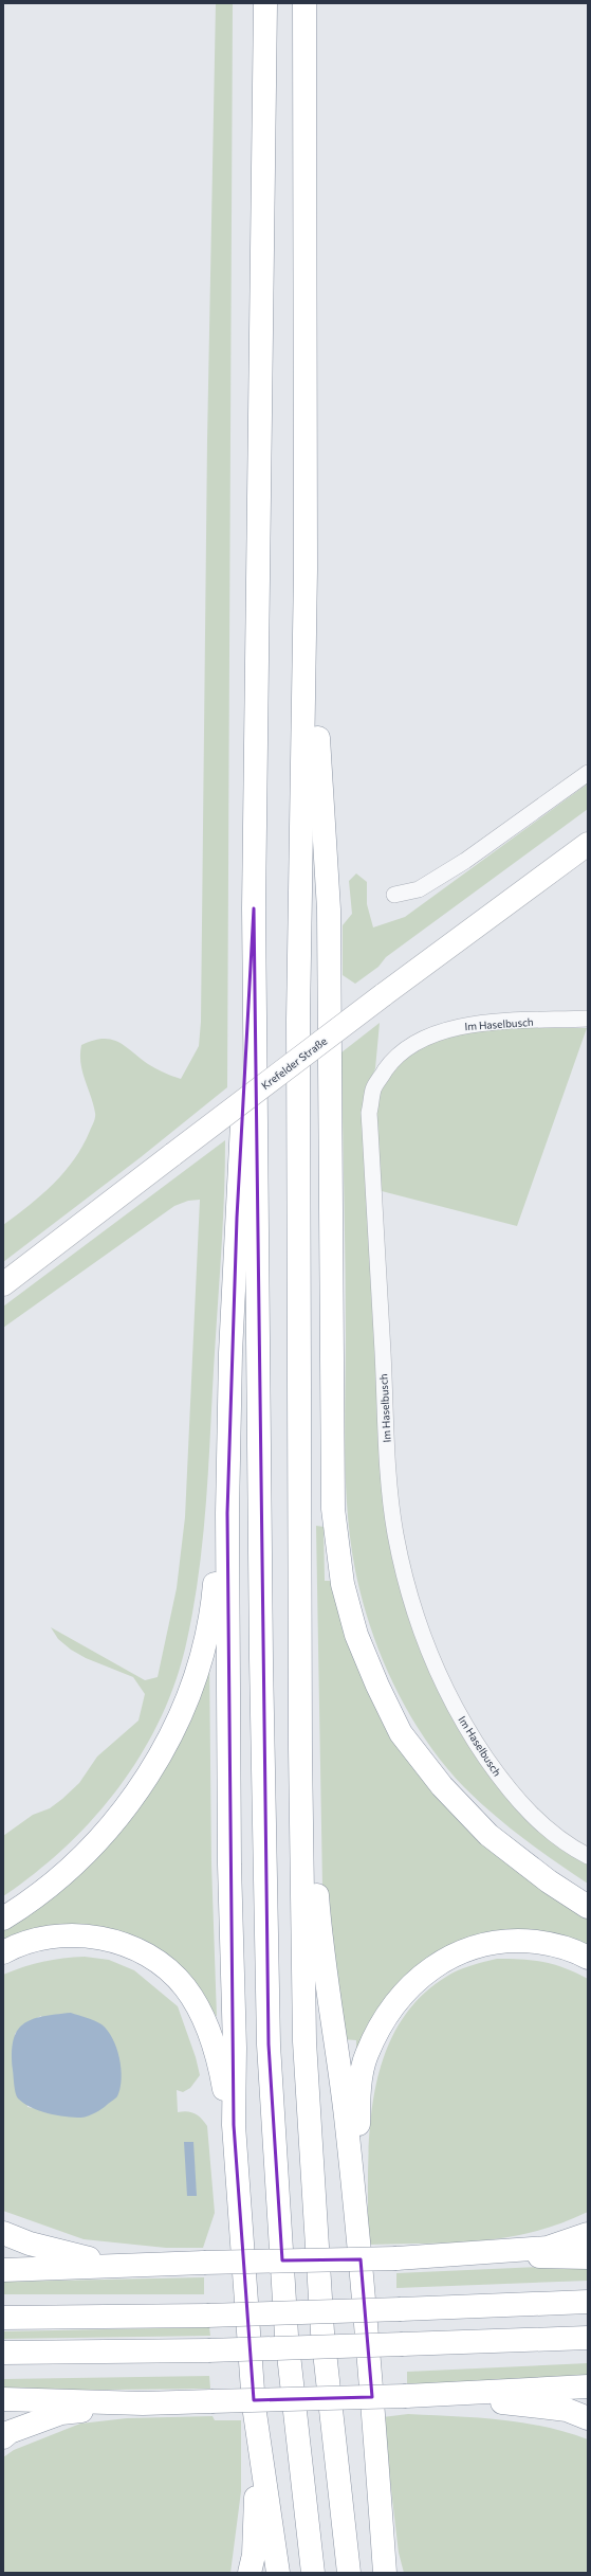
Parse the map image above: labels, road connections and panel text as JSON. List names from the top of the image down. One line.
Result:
{"streets":{"main road":["Krefelder Straße"],"street":["Im Haselbusch"]}}
